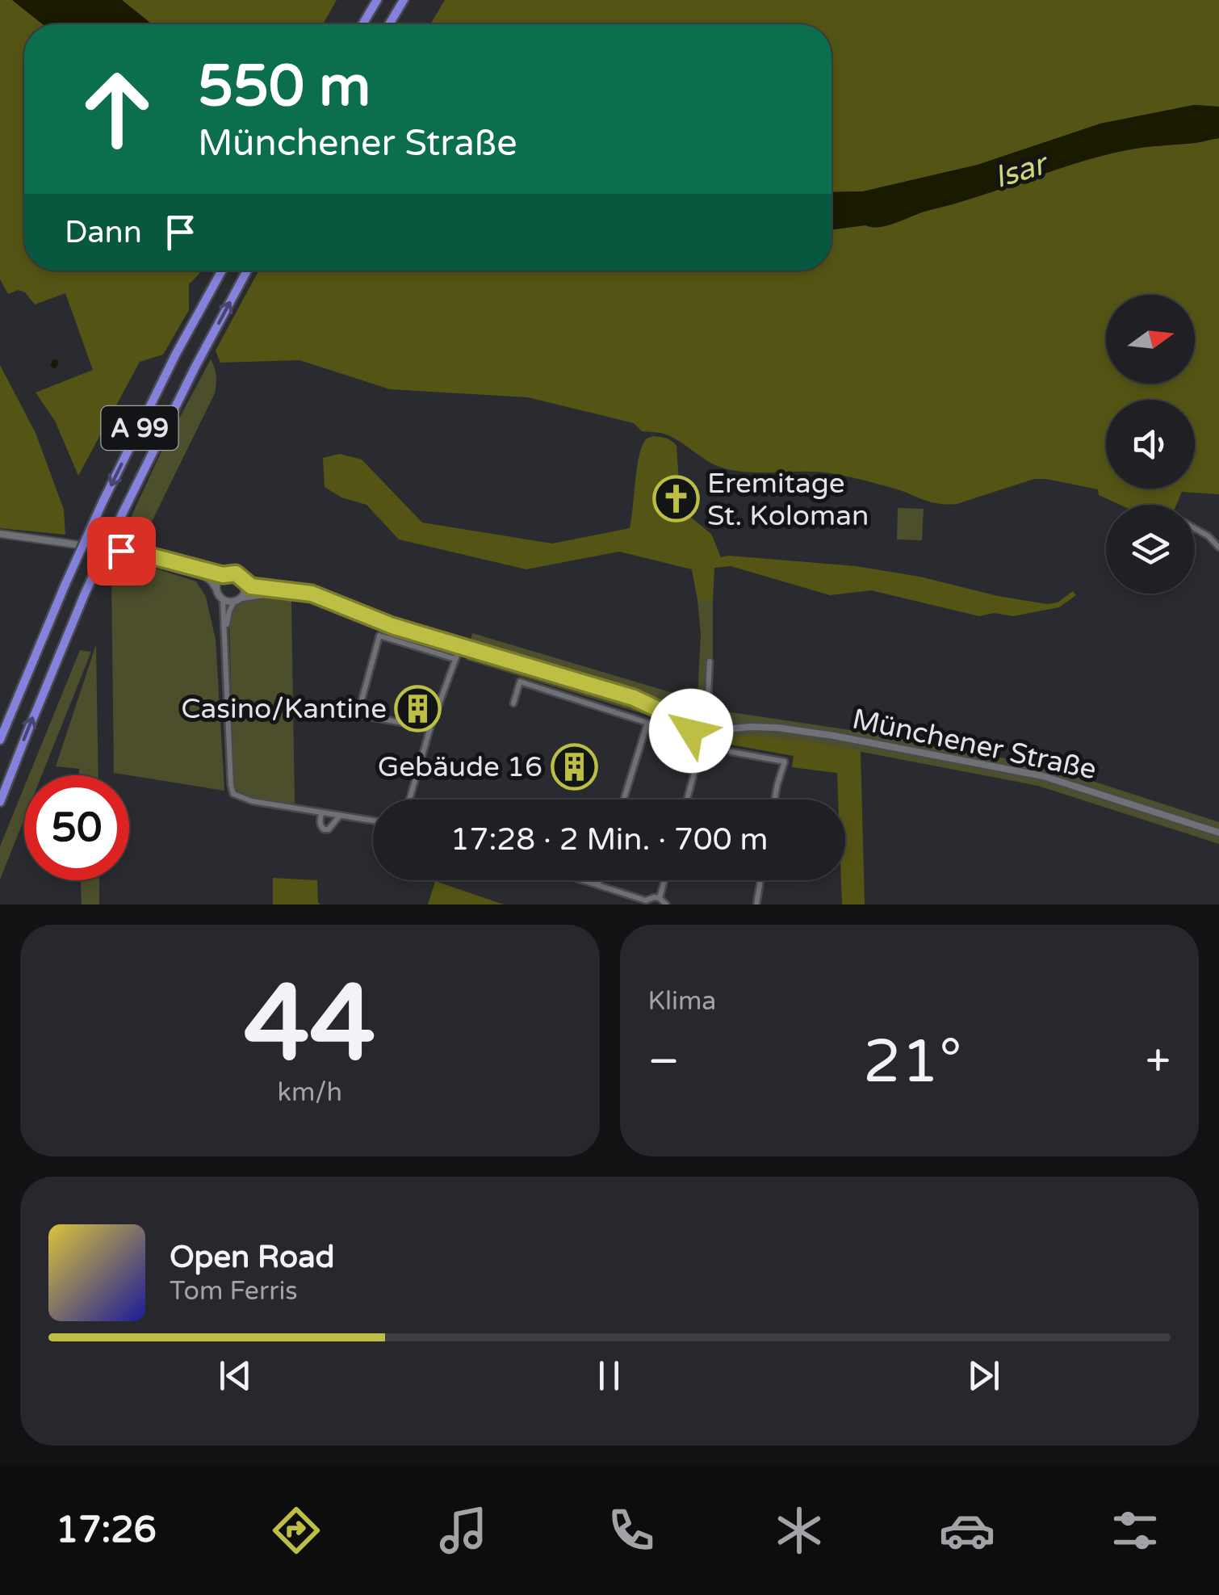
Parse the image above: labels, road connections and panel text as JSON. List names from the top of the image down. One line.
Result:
{"streets":{"highway":["A 99"],"main road":["Münchener Straße"]},"water":["Isar"],"places":{"church":["Eremitage St. Koloman"],"building":["Casino/Kantine","Gebäude 16"]},"north":"right","page":{"turn":["550 m","Münchener Straße"],"then":"Dann","limit":"50","trip":"17:28 · 2 Min. · 700 m","tile":[["44","km/h"],"Klima"],"heat":["−","21°","+"],"song":["Open Road","Tom Ferris"],"tabs":"17:26"}}
